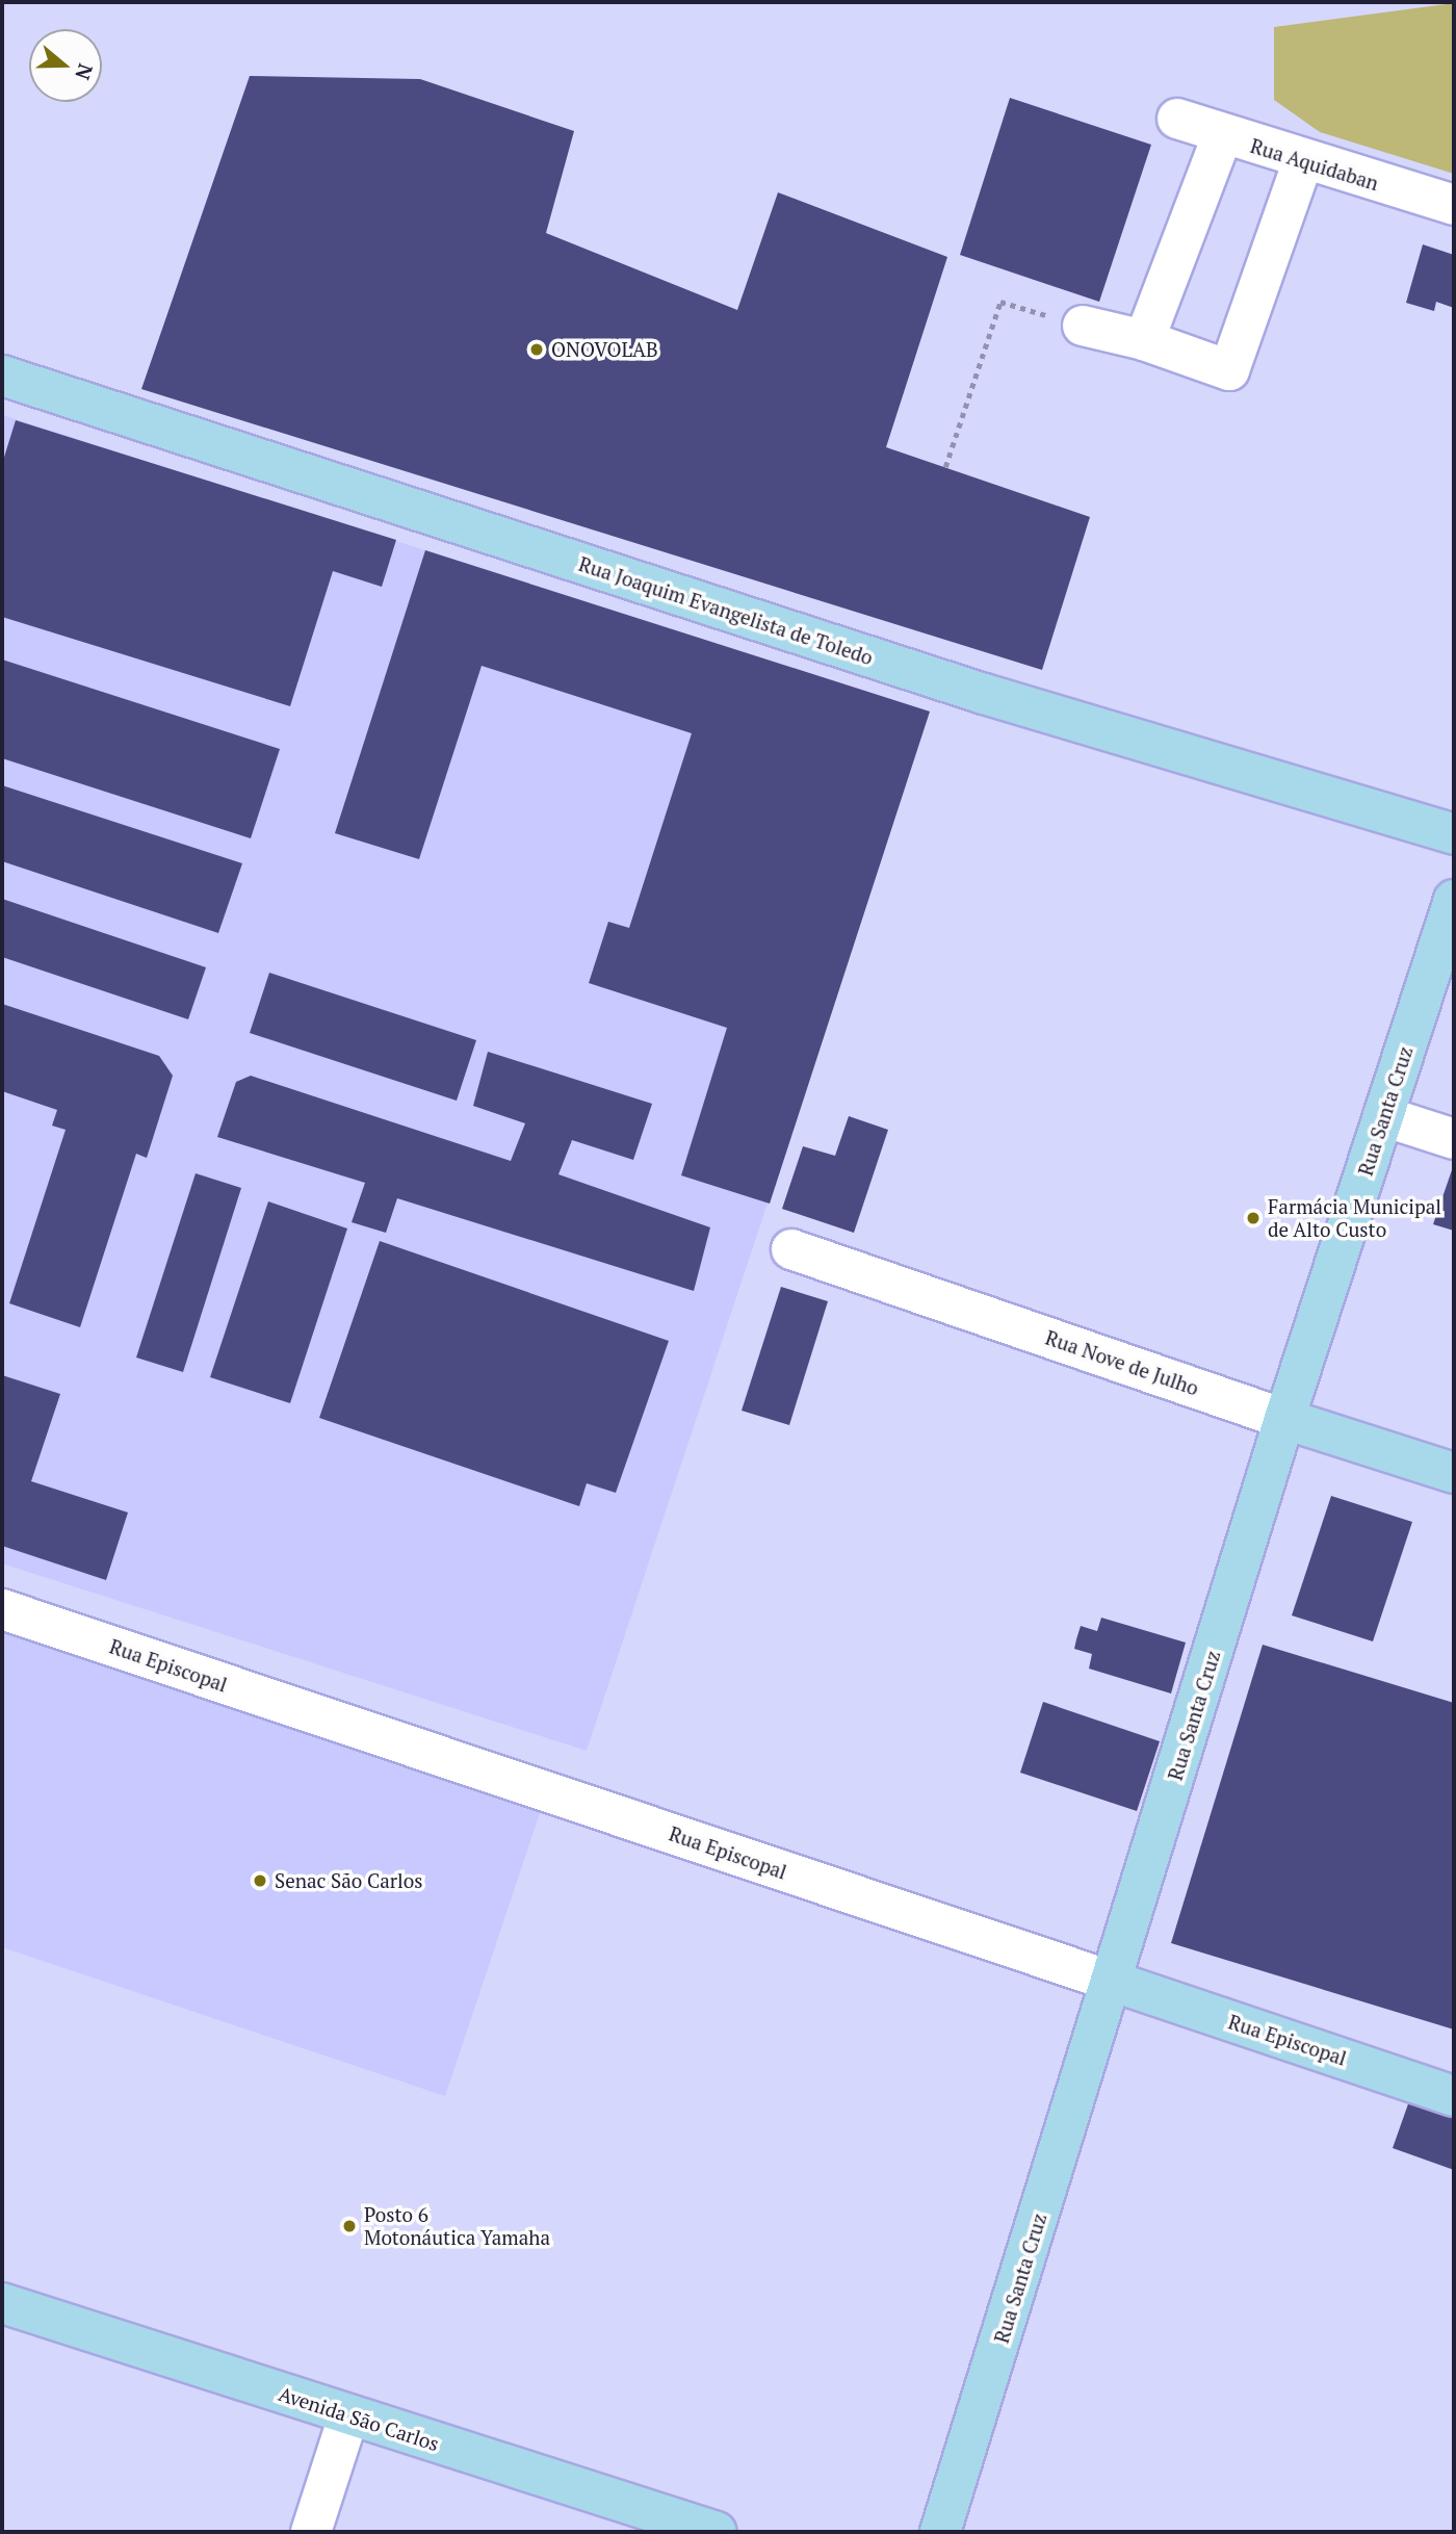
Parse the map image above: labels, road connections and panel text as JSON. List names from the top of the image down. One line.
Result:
{"streets":{"main road":["Rua Joaquim Evangelista de Toledo","Rua Santa Cruz","Rua Nove de Julho","Rua Episcopal","Avenida São Carlos"],"street":["Rua Aquidaban"]},"crossings":[["Rua Santa Cruz","Rua Nove de Julho"],["Rua Santa Cruz","Rua Episcopal"]],"places":["ONOVOLAB","Farmácia Municipal de Alto Custo","Senac São Carlos","Posto 6 Motonáutica Yamaha"],"north":"right"}
